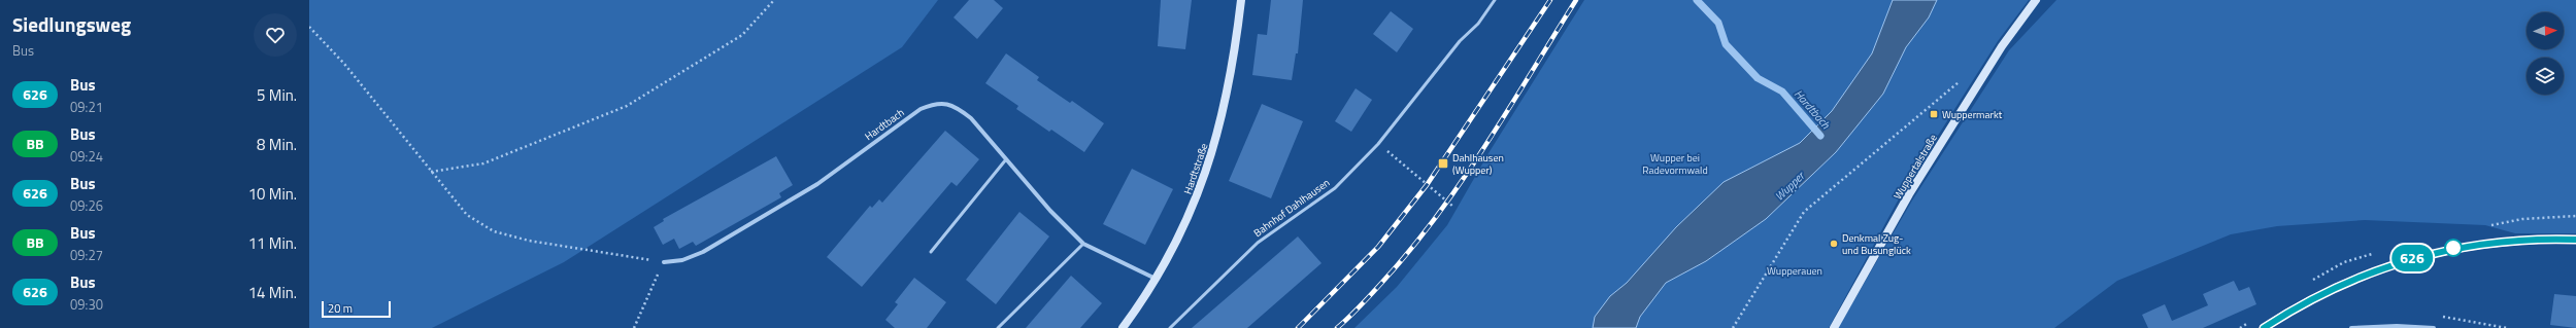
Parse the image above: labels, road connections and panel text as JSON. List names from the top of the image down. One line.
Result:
{"streets":{"main road":["Wuppertalstraße","Hardtstraße"],"street":["Hardtbach"],"lane":["Bahnhof Dahlhausen"]},"crossings":[["Hardtbach","Hardtstraße"]],"water":["Hardtbach","Wupper"],"parks":["Wupper bei Radevormwald","Wupperauen"],"places":{"transit":["Wuppermarkt","Dahlhausen (Wupper)"],"other":["Denkmal Zug- und Busunglück"]},"lines":["bus line 626"],"scale_bar":"20 m","north":"right","page":{"heading":["Siedlungsweg","Bus"],"on_map":"626","list":[{"mark":"626","name":"Bus","note":"09:21","value":"5 Min."},{"mark":"BB","name":"Bus","note":"09:24","value":"8 Min."},{"mark":"626","name":"Bus","note":"09:26","value":"10 Min."},{"mark":"BB","name":"Bus","note":"09:27","value":"11 Min."},{"mark":"626","name":"Bus","note":"09:30","value":"14 Min."}],"scale":"20 m"}}
